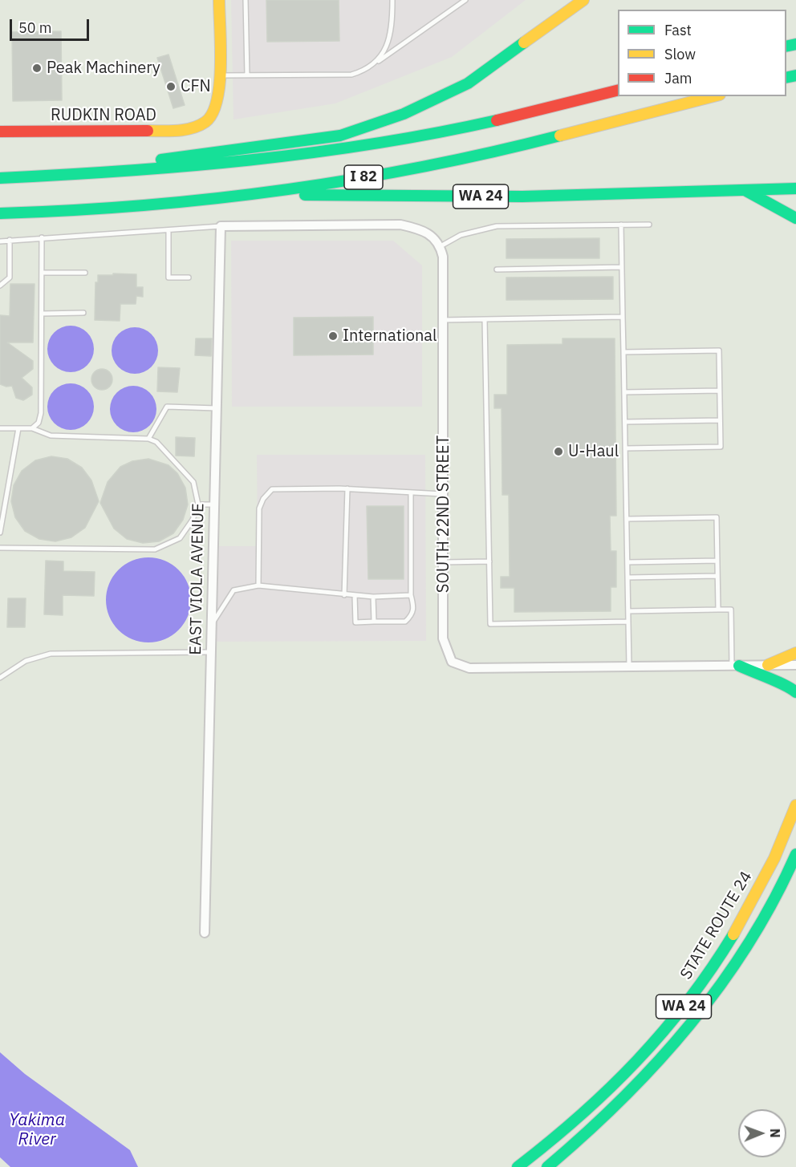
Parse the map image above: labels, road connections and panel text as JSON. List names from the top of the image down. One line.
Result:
{"streets":{"main road":["RUDKIN ROAD","I 82","WA 24","STATE ROUTE 24"],"street":["SOUTH 22ND STREET","EAST VIOLA AVENUE"]},"crossings":[["I 82","WA 24"]],"water":["Yakima River"],"places":["Peak Machinery","CFN","International","U-Haul"],"legend":["Fast","Slow","Jam"],"scale_bar":"50 m","north":"right"}
